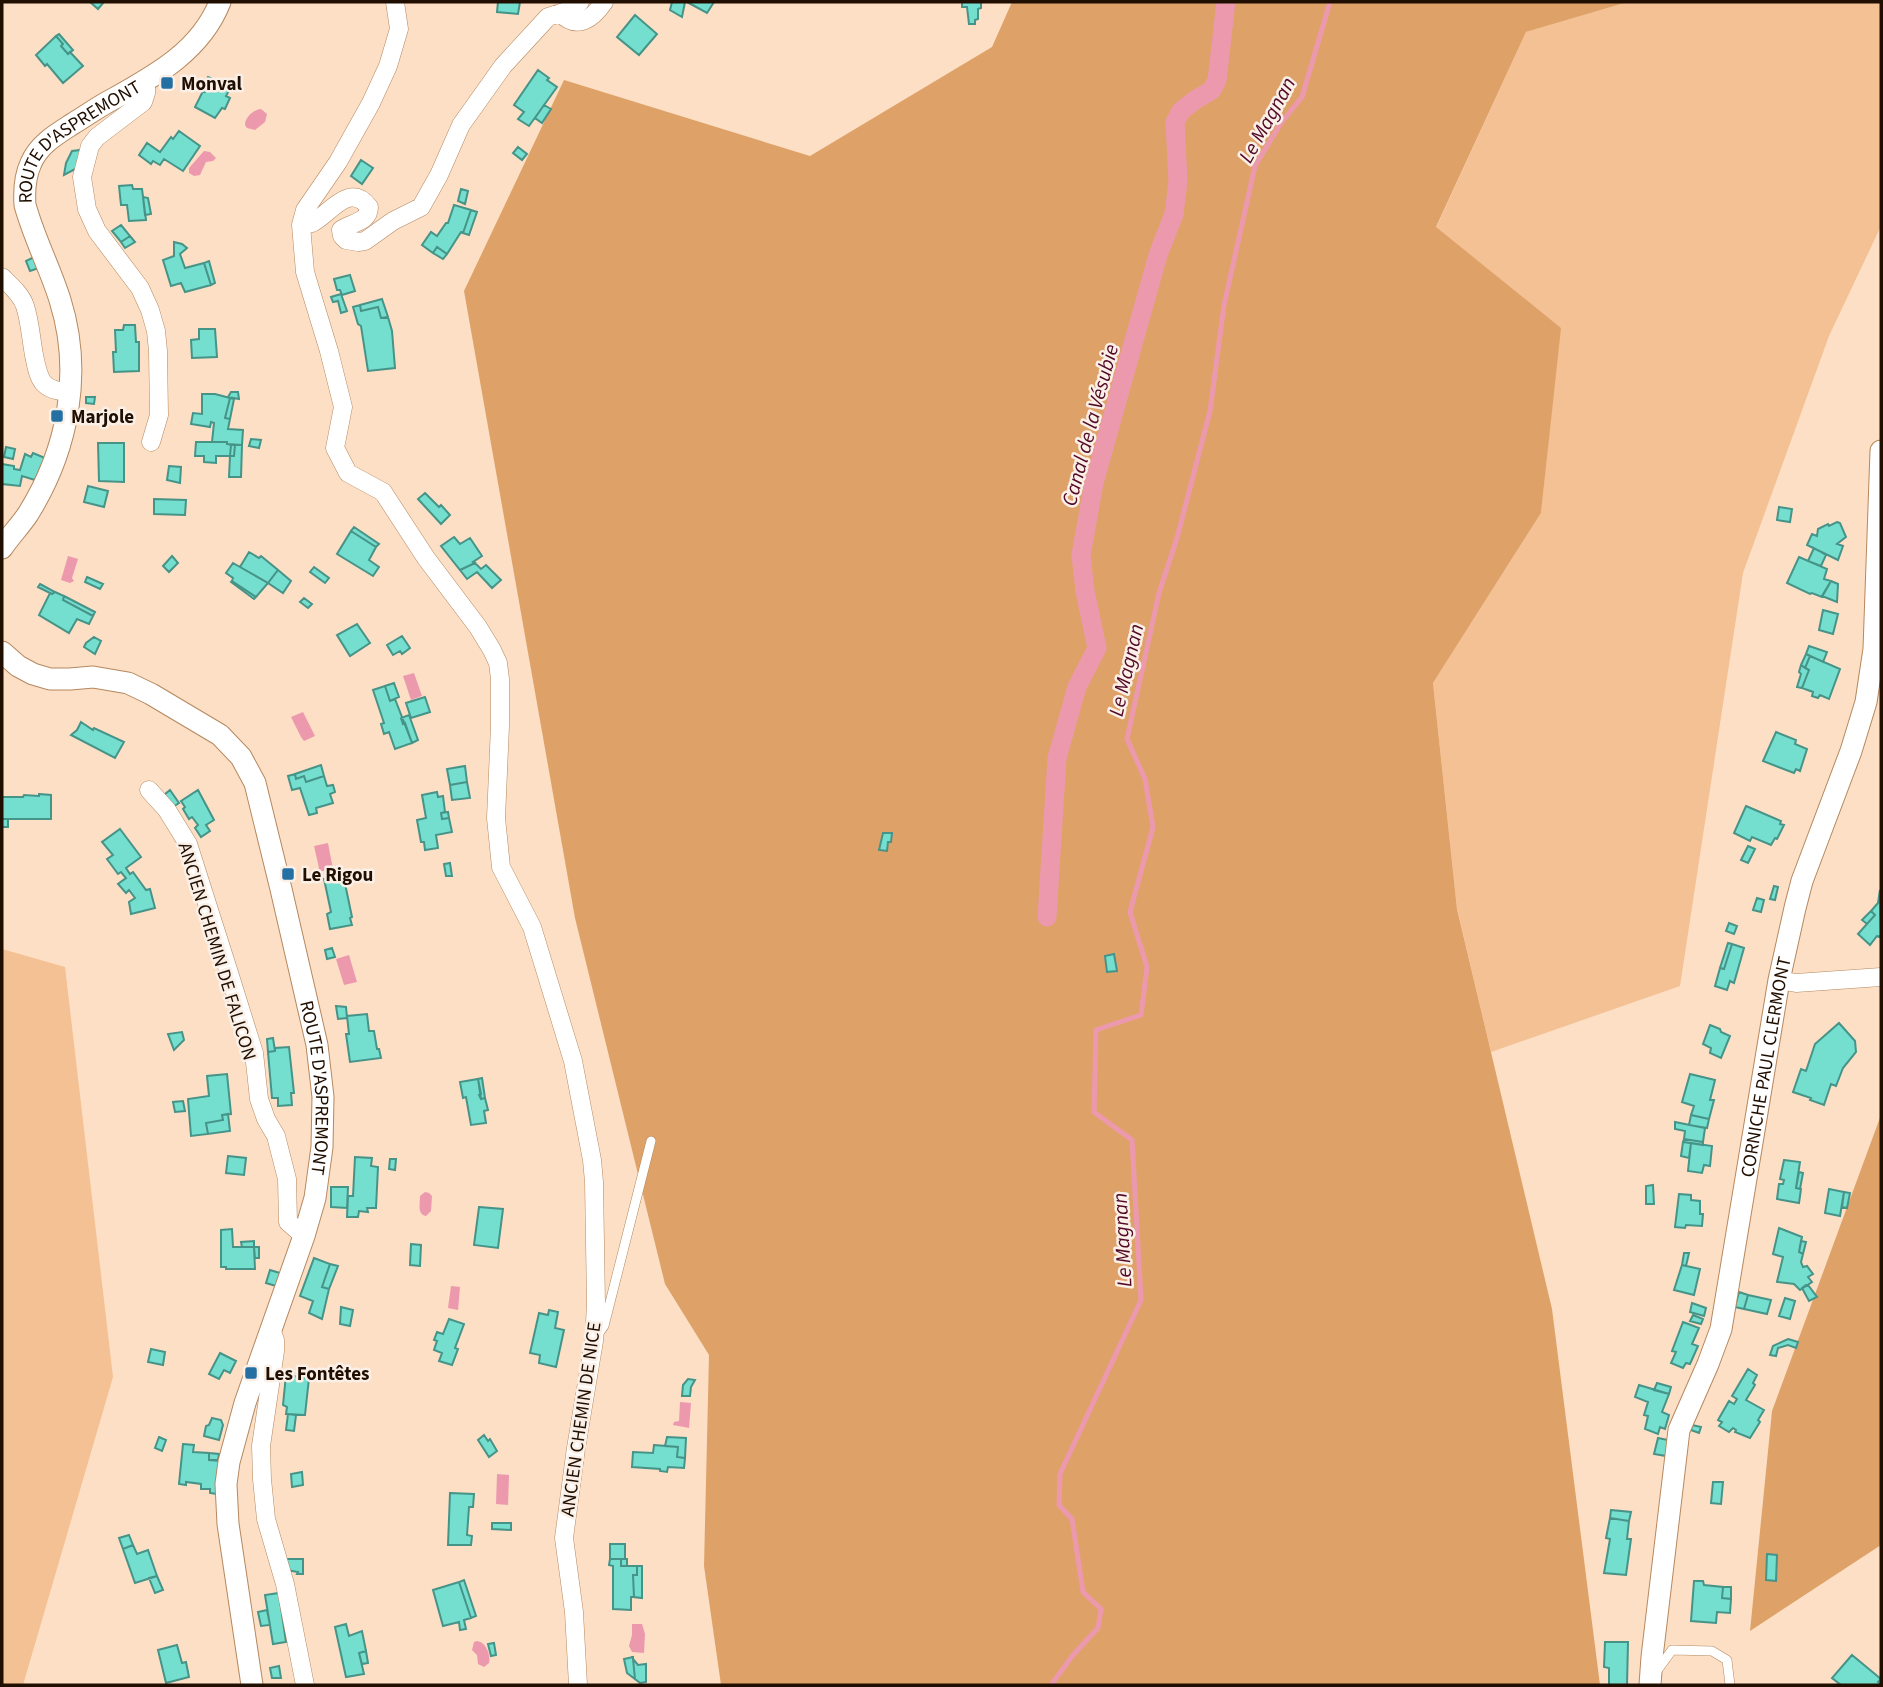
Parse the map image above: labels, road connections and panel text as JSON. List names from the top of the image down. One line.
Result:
{"streets":{"street":["ROUTE D'ASPREMONT","ANCIEN CHEMIN DE FALICON","CORNICHE PAUL CLERMONT","ANCIEN CHEMIN DE NICE"]},"crossings":[["ROUTE D'ASPREMONT","ANCIEN CHEMIN DE FALICON"]],"water":["Le Magnan","Canal de la Vésubie"],"places":{"transit":["Monval","Marjole","Le Rigou","Les Fontêtes"]}}
